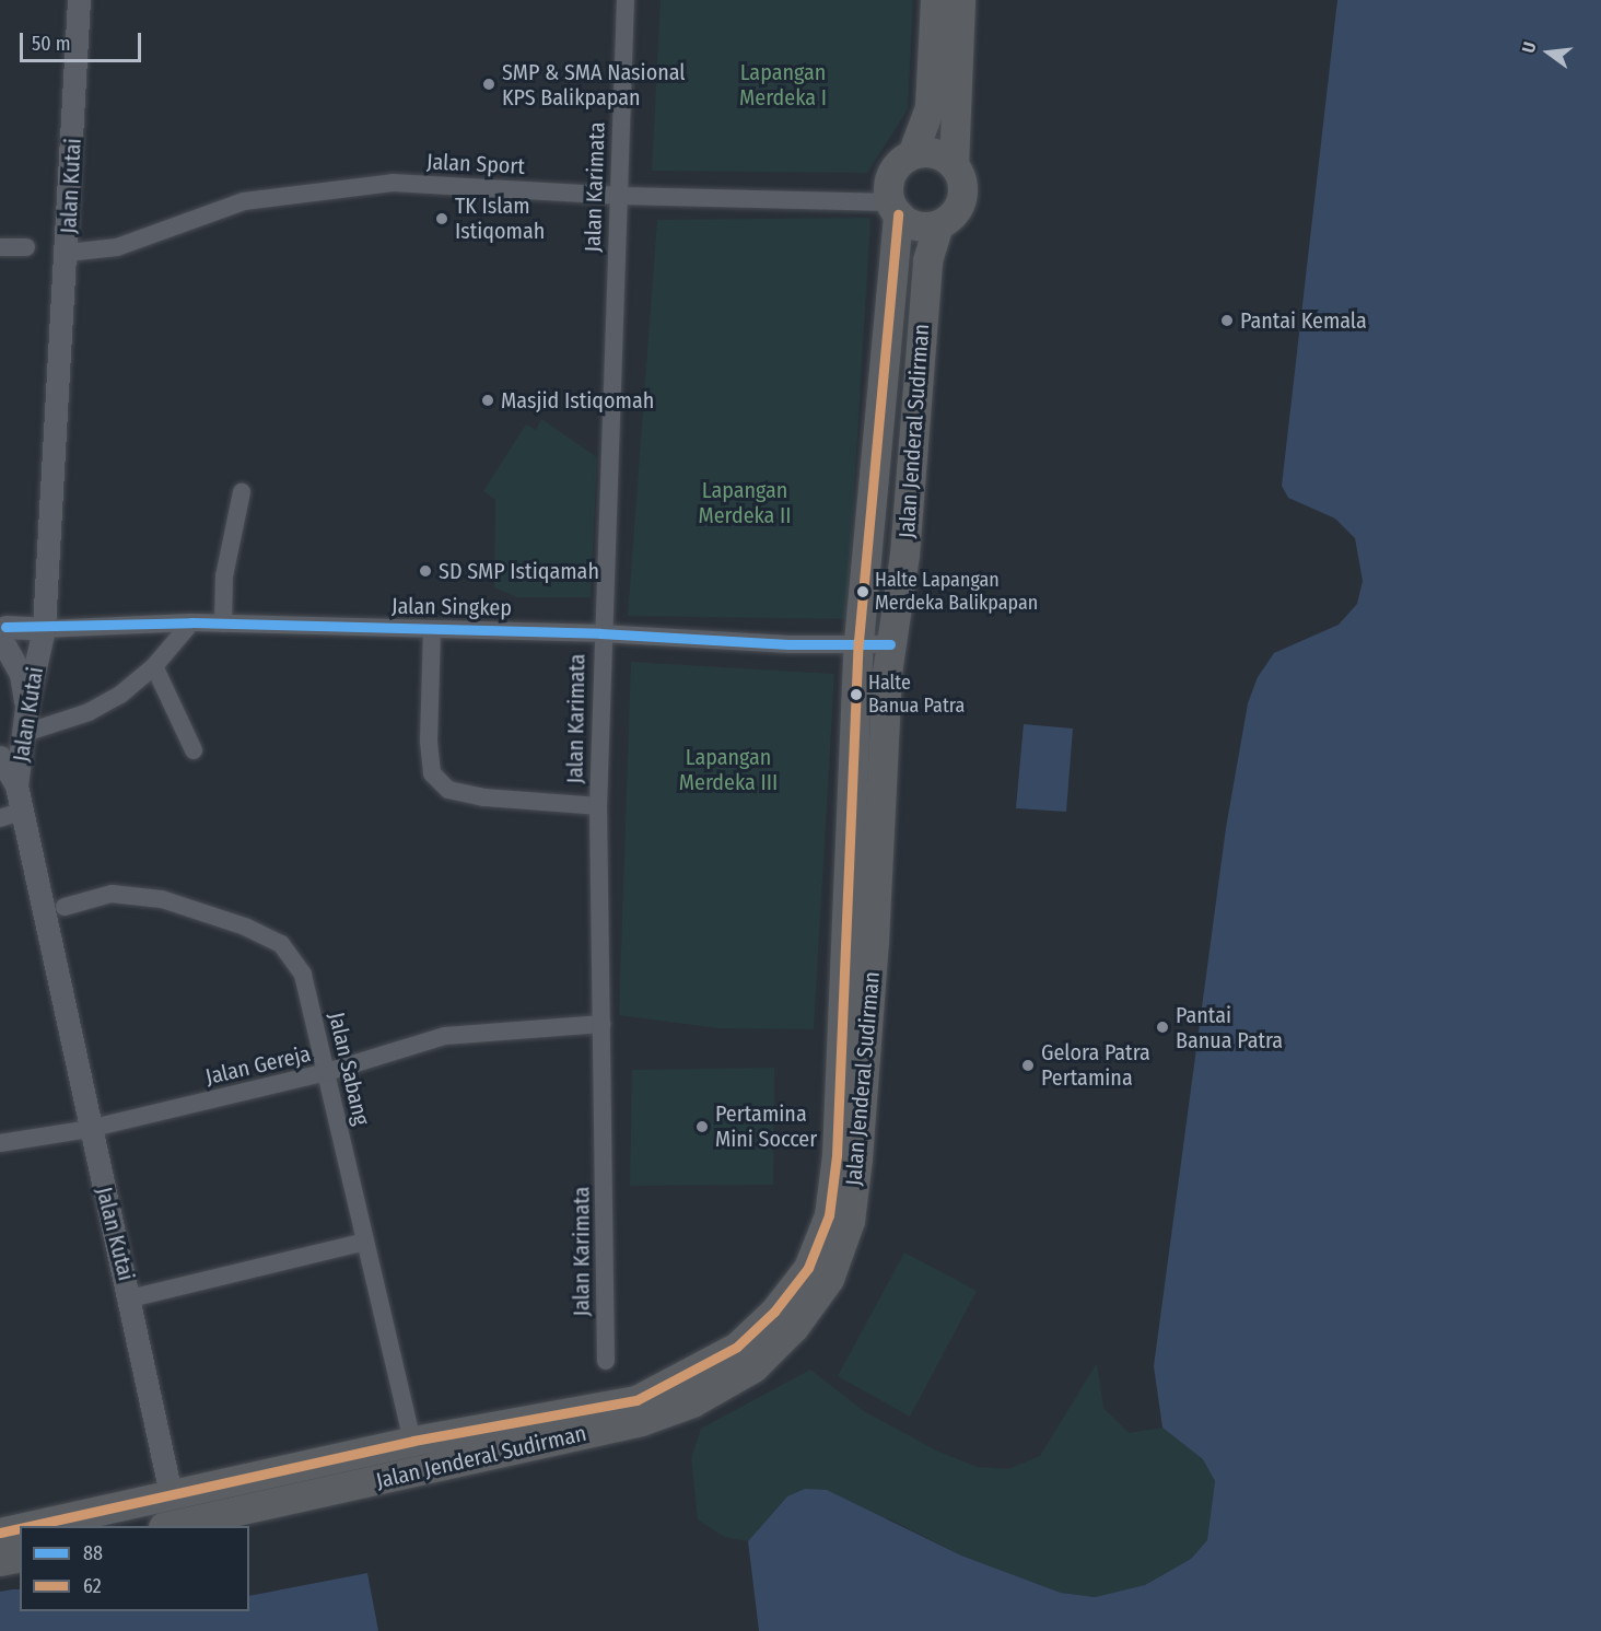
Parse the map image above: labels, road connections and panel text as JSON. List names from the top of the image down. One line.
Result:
{"streets":{"highway":["Jalan Jenderal Sudirman"],"street":["Jalan Sport","Jalan Kutai","Jalan Karimata","Jalan Singkep","Jalan Gereja","Jalan Sabang"]},"crossings":[["Jalan Sport","Jalan Kutai"],["Jalan Sport","Jalan Karimata"],["Jalan Sport","Jalan Jenderal Sudirman"],["Jalan Kutai","Jalan Jenderal Sudirman"],["Jalan Kutai","Jalan Singkep"],["Jalan Kutai","Jalan Gereja"],["Jalan Karimata","Jalan Singkep"],["Jalan Karimata","Jalan Gereja"],["Jalan Jenderal Sudirman","Jalan Singkep"],["Jalan Gereja","Jalan Sabang"]],"parks":["Lapangan Merdeka I","Lapangan Merdeka II","Lapangan Merdeka III"],"places":["SMP & SMA Nasional KPS Balikpapan","TK Islam Istiqomah","Pantai Kemala","Masjid Istiqomah","SD SMP Istiqamah","Halte Lapangan Merdeka Balikpapan","Halte Banua Patra","Pantai Banua Patra","Gelora Patra Pertamina","Pertamina Mini Soccer"],"lines":["transit line 62","transit line 88"],"legend":["88","62"],"scale_bar":"50 m","north":"left"}
